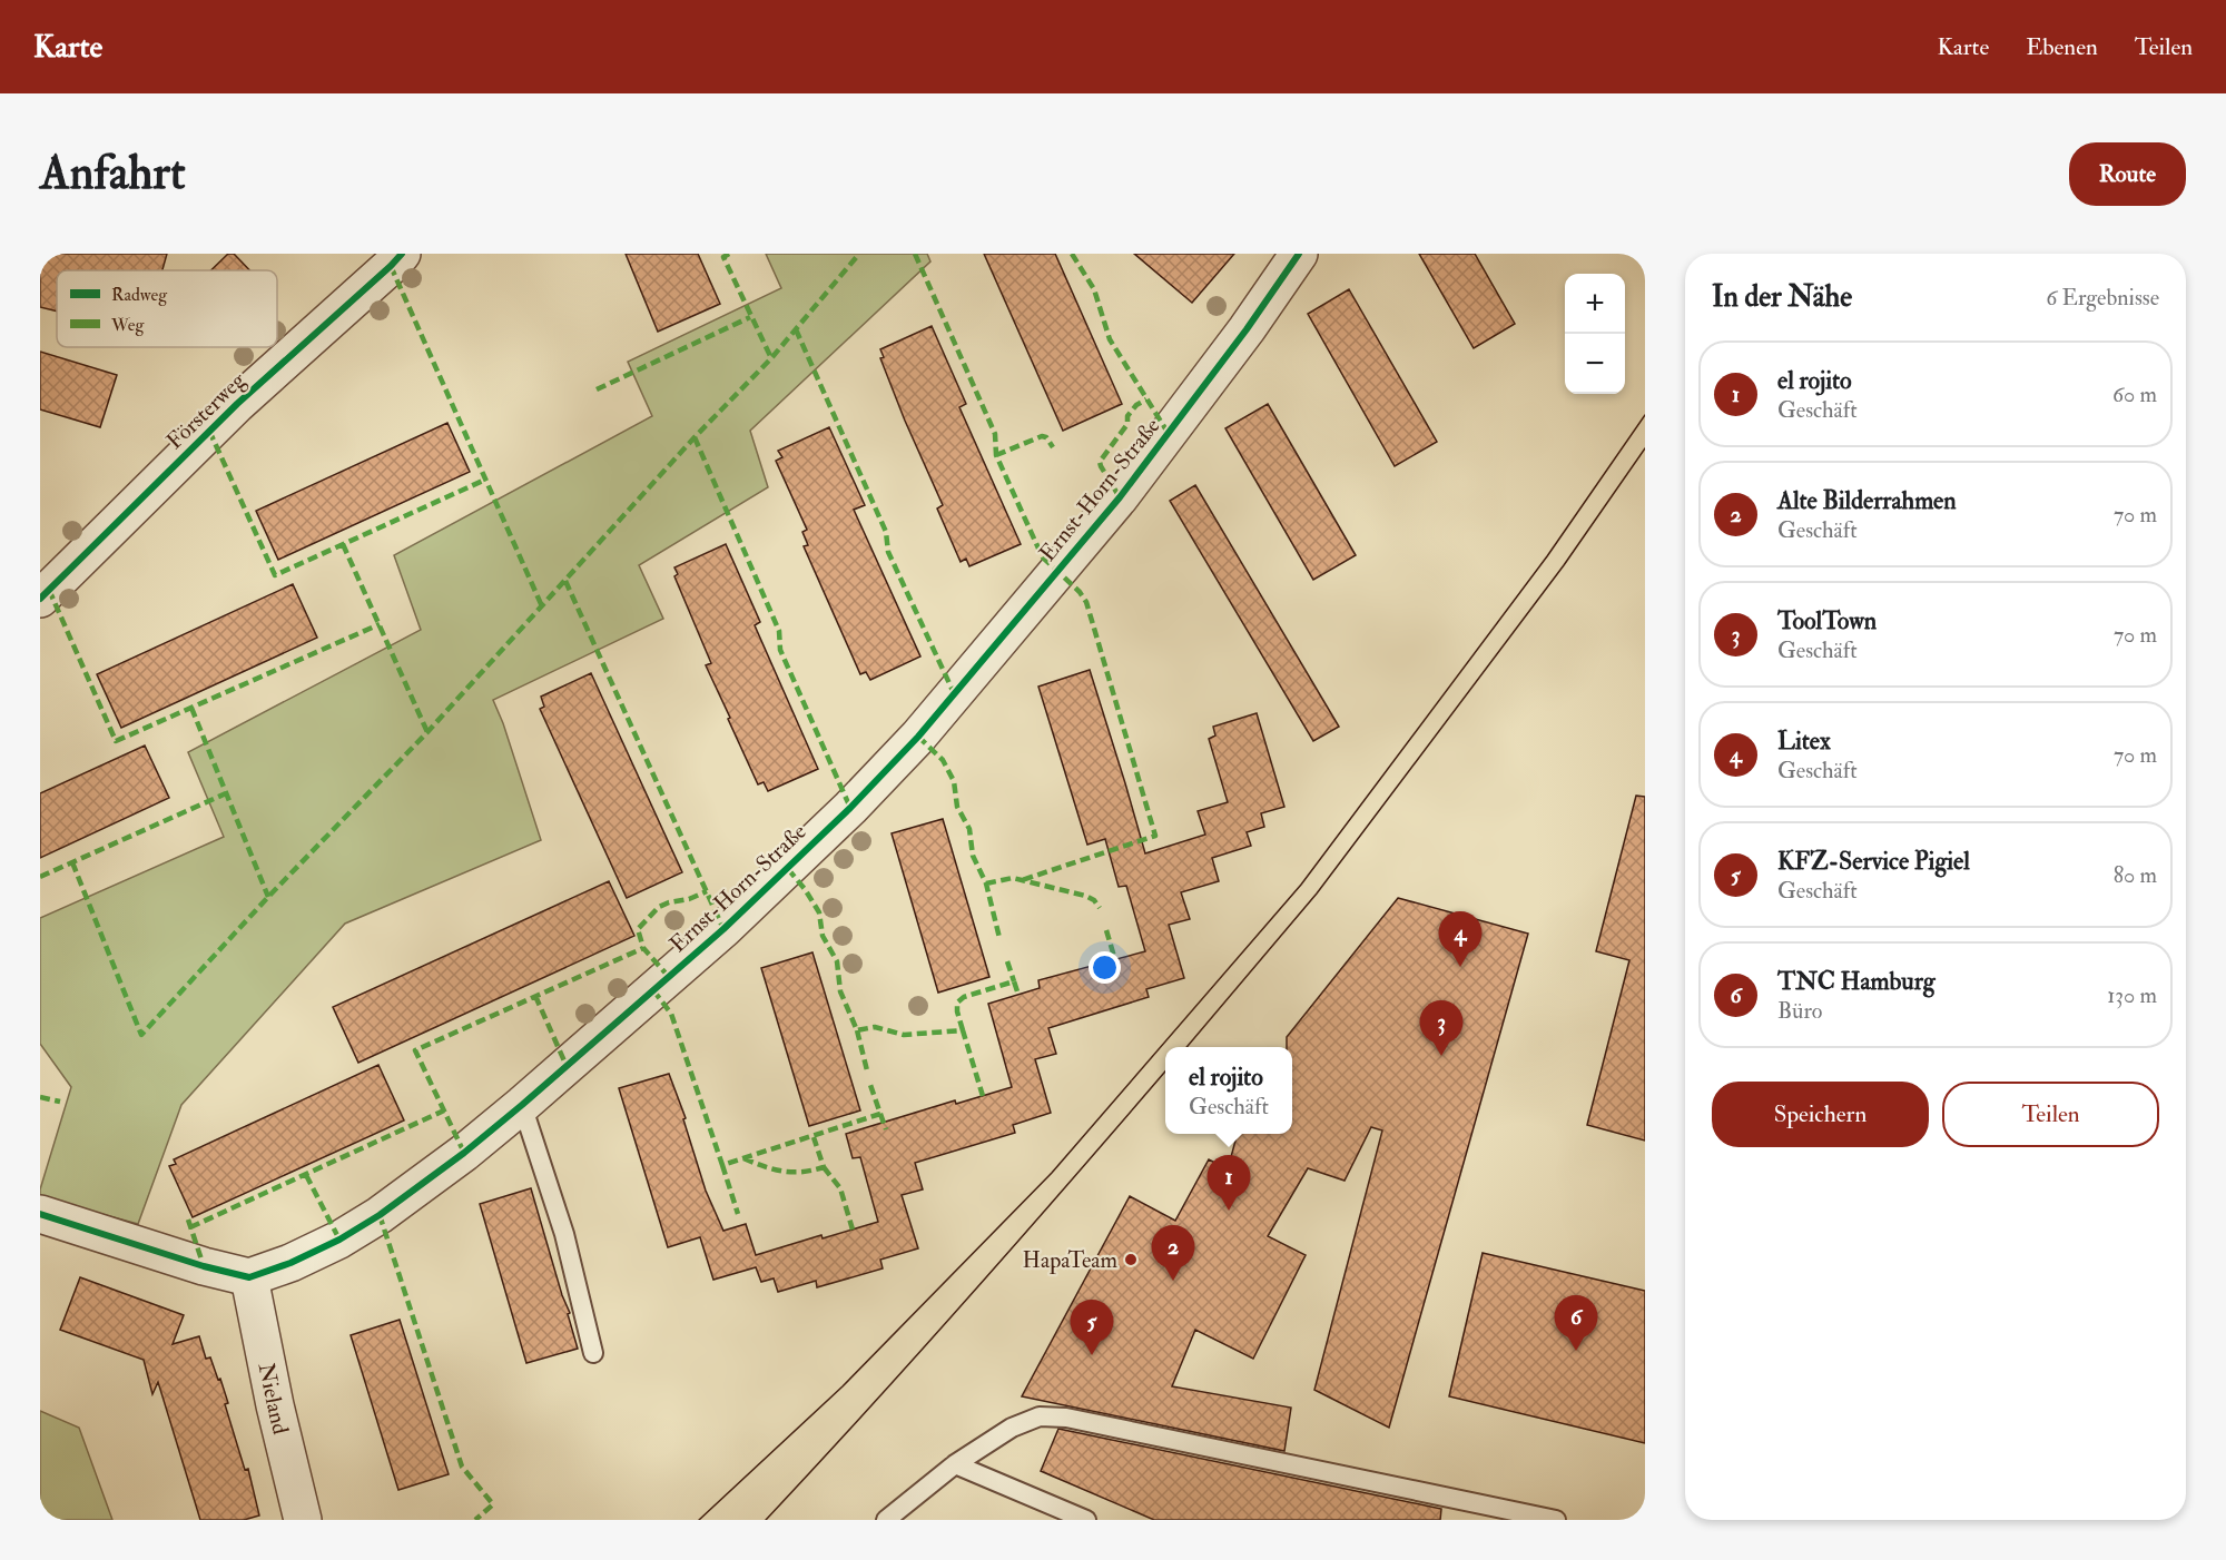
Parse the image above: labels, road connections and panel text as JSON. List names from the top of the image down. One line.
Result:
{"streets":{"street":["Försterweg","Ernst-Horn-Straße","Nieland"]},"crossings":[["Ernst-Horn-Straße","Nieland"]],"places":["HapaTeam"],"legend":["Radweg","Weg"],"page":{"header":"Karte","nav":["Karte","Ebenen","Teilen"],"buttons":["Route",["Speichern","Teilen"]],"title":"Anfahrt","heading":["In der Nähe","6 Ergebnisse"],"map_buttons":["+","−"],"list":[{"mark":"1","name":"el rojito","note":"Geschäft","value":"60 m"},{"mark":"2","name":"Alte Bilderrahmen","note":"Geschäft","value":"70 m"},{"mark":"3","name":"ToolTown","note":"Geschäft","value":"70 m"},{"mark":"4","name":"Litex","note":"Geschäft","value":"70 m"},{"mark":"5","name":"KFZ-Service Pigiel","note":"Geschäft","value":"80 m"},{"mark":"6","name":"TNC Hamburg","note":"Büro","value":"130 m"}],"pins":["4","3","1","2","6","5"],"popup":["el rojito","Geschäft"]}}
